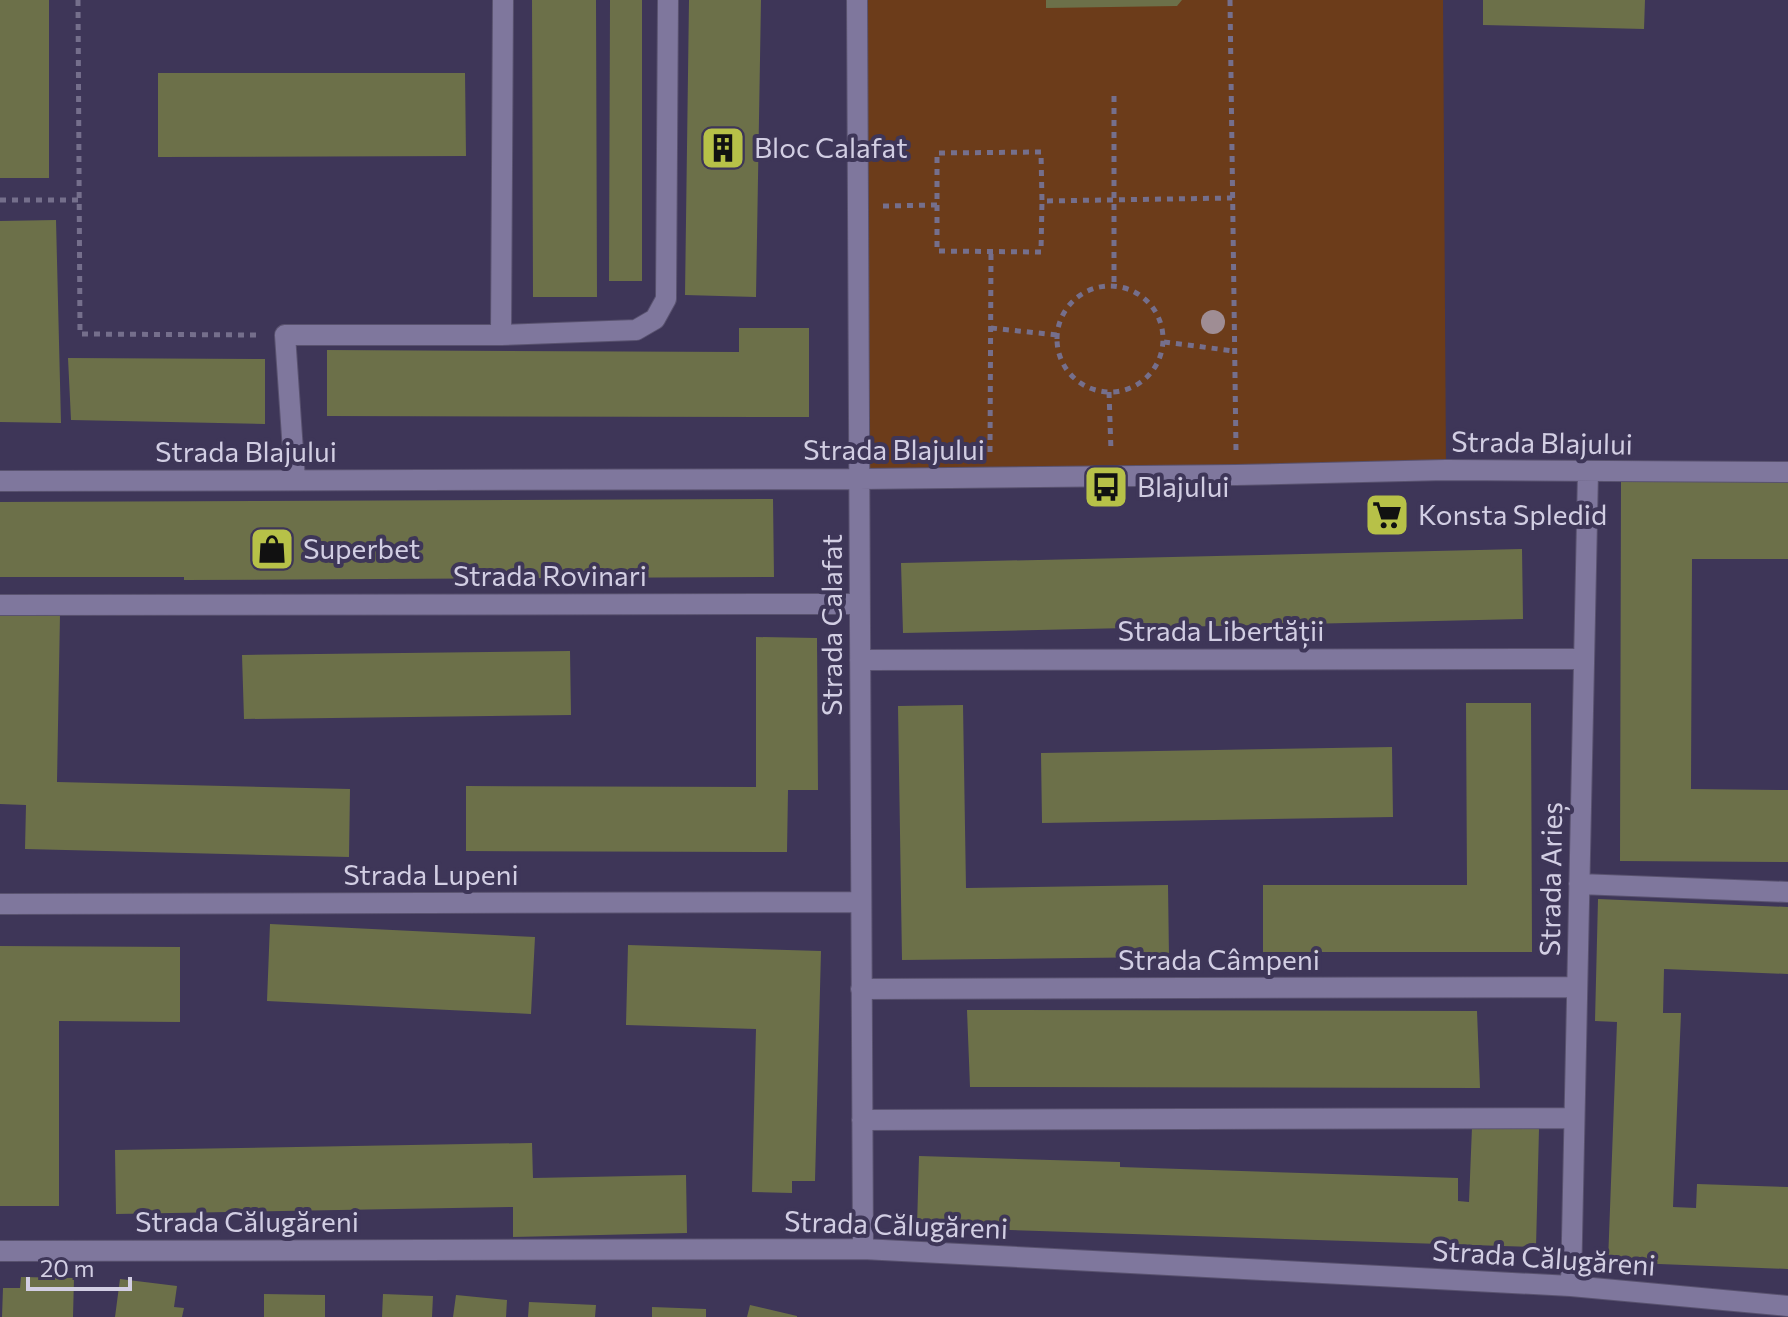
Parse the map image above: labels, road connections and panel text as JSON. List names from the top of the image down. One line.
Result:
{"streets":{"street":["Strada Blajului","Strada Rovinari","Strada Calafat","Strada Libertății","Strada Lupeni","Strada Arieș","Strada Câmpeni","Strada Călugăreni"]},"crossings":[["Strada Blajului","Strada Calafat"],["Strada Blajului","Strada Arieș"],["Strada Rovinari","Strada Calafat"],["Strada Calafat","Strada Libertății"],["Strada Calafat","Strada Lupeni"],["Strada Calafat","Strada Câmpeni"],["Strada Calafat","Strada Călugăreni"],["Strada Libertății","Strada Arieș"],["Strada Arieș","Strada Câmpeni"],["Strada Arieș","Strada Călugăreni"]],"places":{"building":["Bloc Calafat"],"bus stop":["Blajului"],"supermarket":["Konsta Spledid"],"shop":["Superbet"]},"scale_bar":"20 m"}
